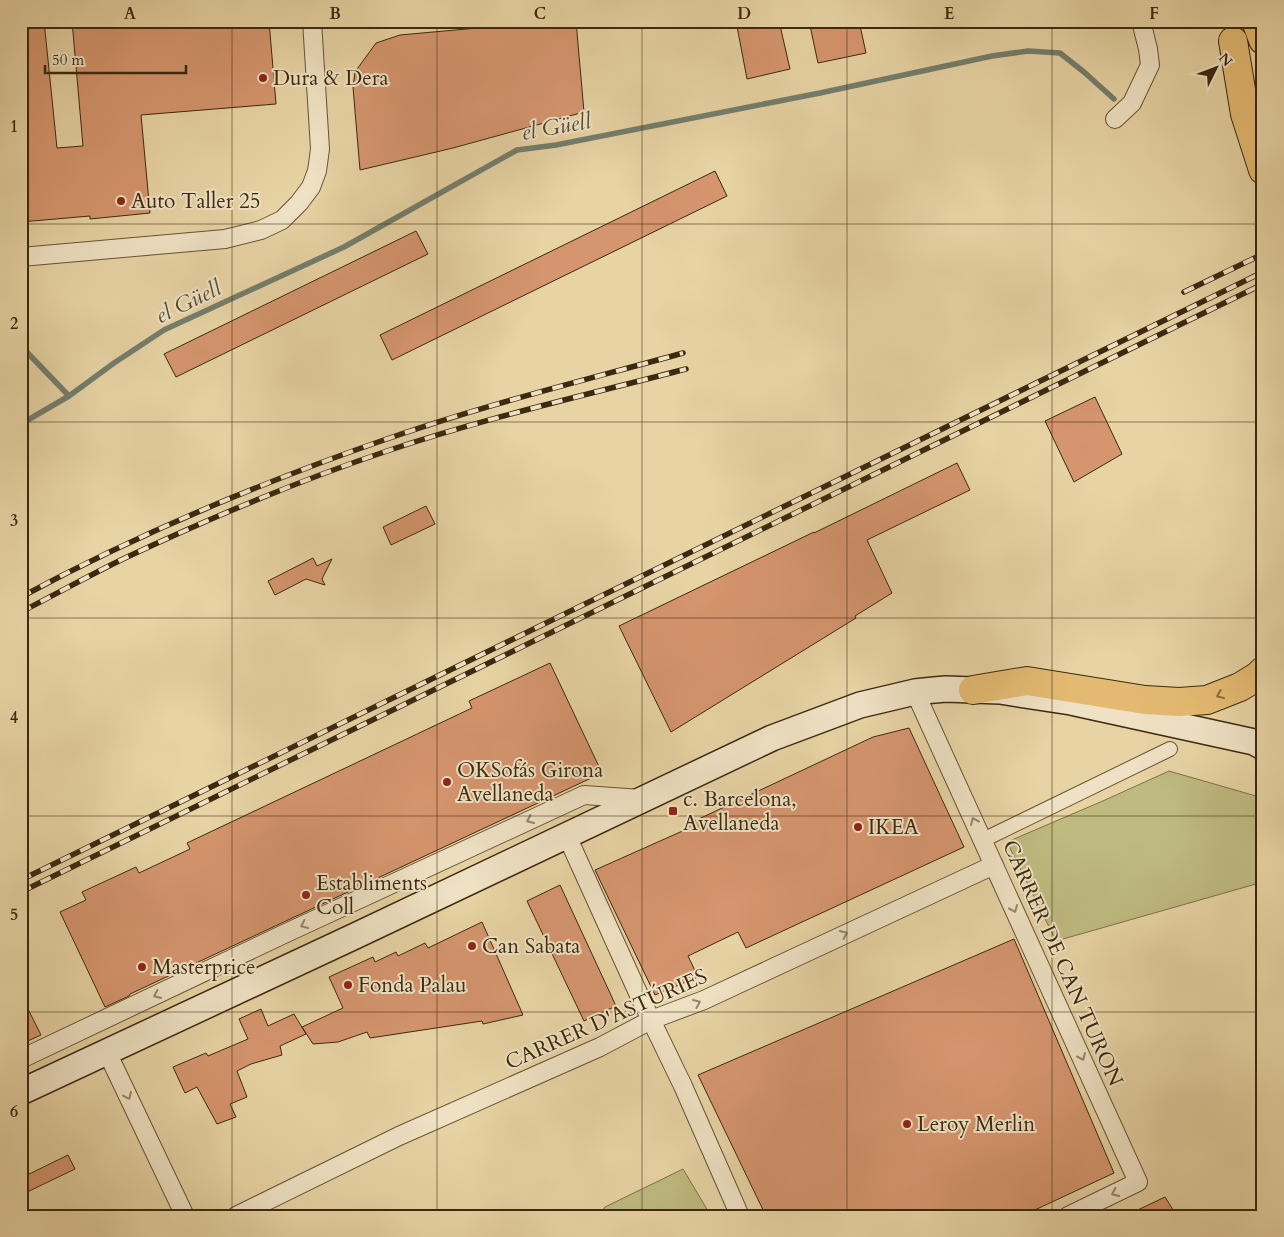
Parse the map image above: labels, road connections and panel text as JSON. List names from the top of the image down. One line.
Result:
{"streets":{"street":["CARRER DE CAN TURON","CARRER D'ASTÚRIES"]},"crossings":[["CARRER DE CAN TURON","CARRER D'ASTÚRIES"]],"one_way":["CARRER D'ASTÚRIES"],"water":["el Güell"],"places":{"other":["Dura & Dera","Auto Taller 25","OKSofás Girona Avellaneda","IKEA","Establiments Coll","Can Sabata","Masterprice","Fonda Palau","Leroy Merlin"],"transit":["c. Barcelona, Avellaneda"]},"scale_bar":"50 m","north":"top right","grid":{"columns":["A","B","C","D","E","F"],"rows":["1","2","3","4","5","6"]}}
